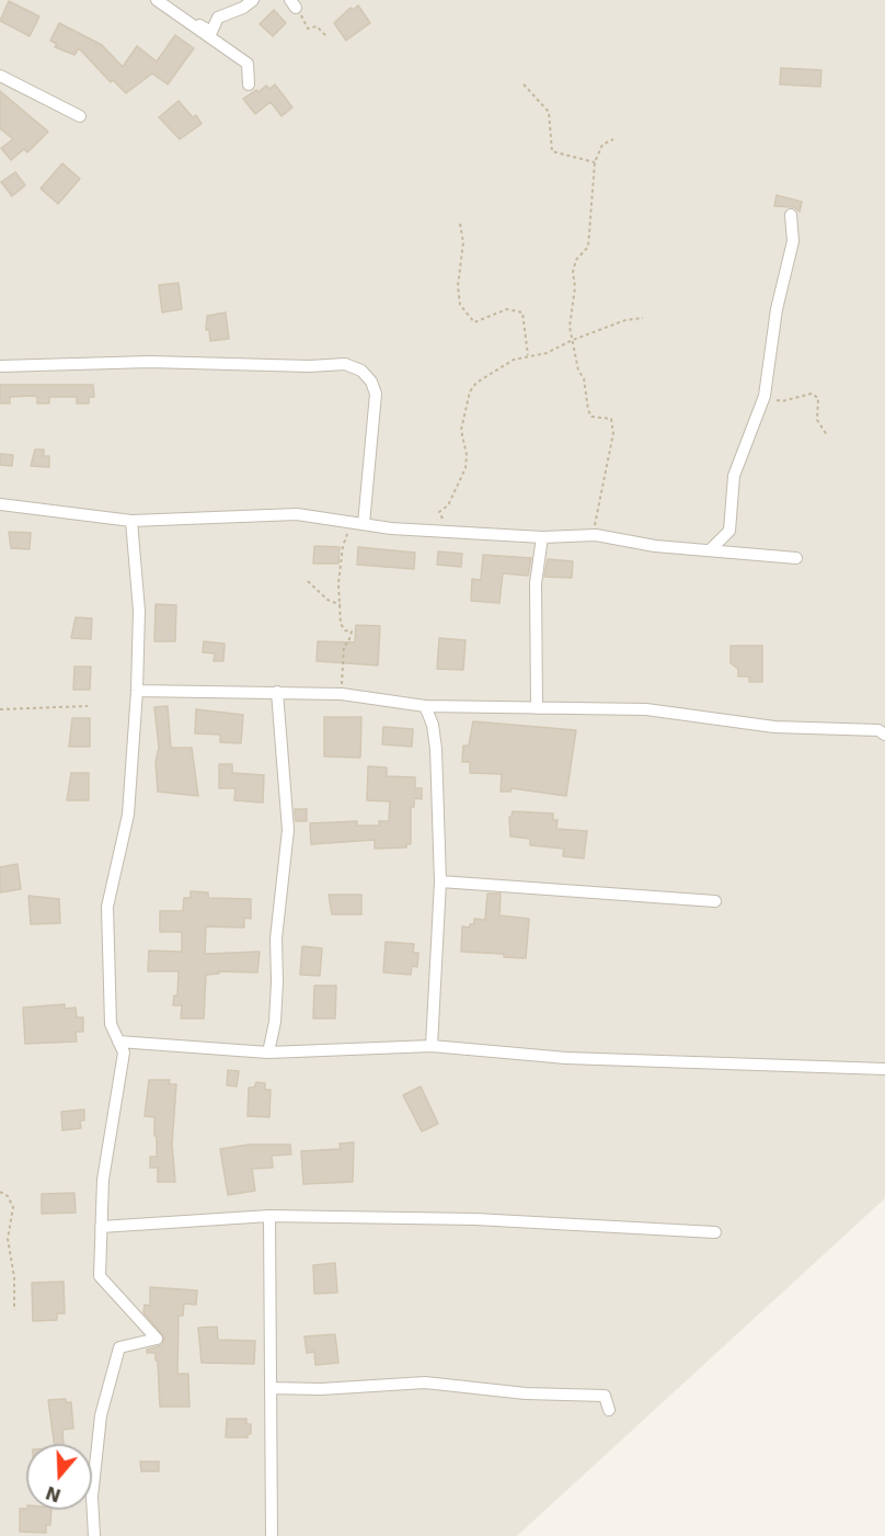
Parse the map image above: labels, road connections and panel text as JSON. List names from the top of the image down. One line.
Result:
{"north":"bottom"}
